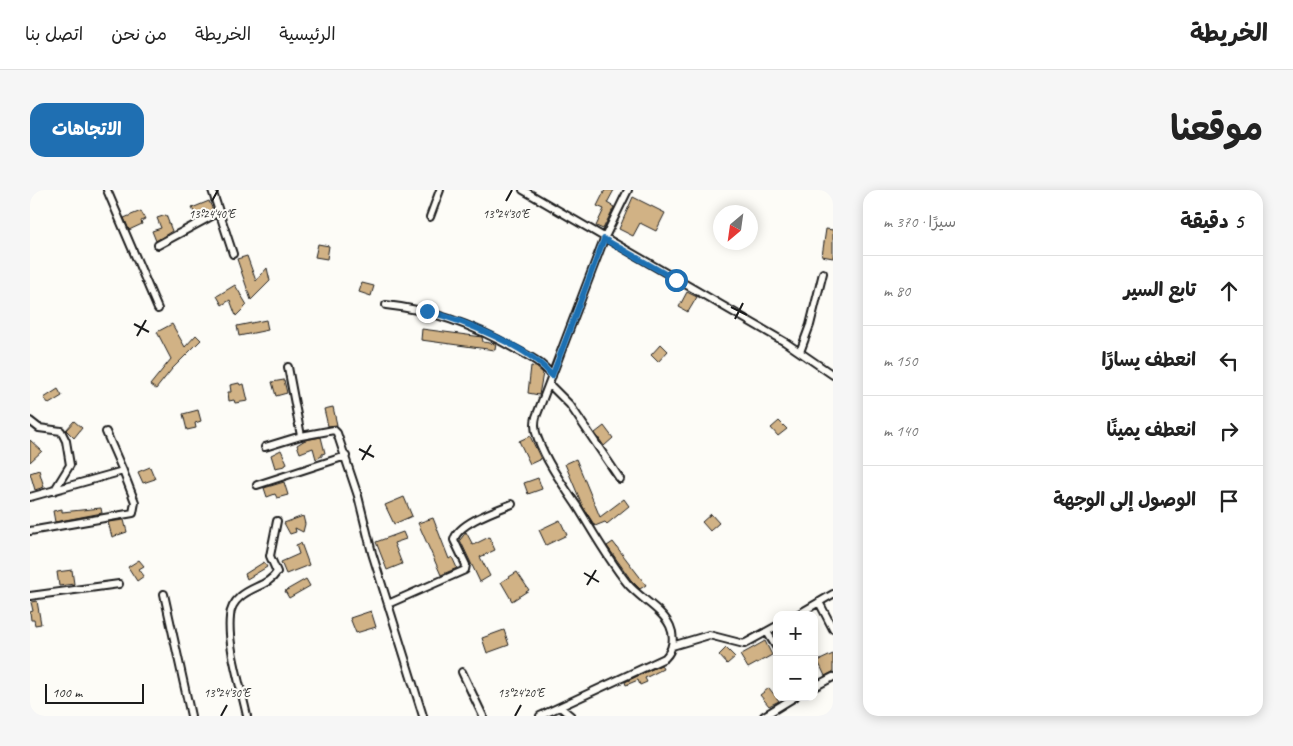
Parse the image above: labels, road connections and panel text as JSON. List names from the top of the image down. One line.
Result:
{"scale_bar":"100 m","north":"bottom left","page":{"header":"الخريطة","nav":["الرئيسية","الخريطة","من نحن","اتصل بنا"],"title":"موقعنا","buttons":"الاتجاهات","heading":["5 دقيقة","سيرًا · 370 m"],"list":[["تابع السير","80 m"],["انعطف يسارًا","150 m"],["انعطف يمينًا","140 m"],"الوصول إلى الوجهة"],"map_buttons":["+","−"],"scale":"100 m"},"coordinates":["13°24'40\"E","13°24'30\"E","13°24'20\"E"]}
